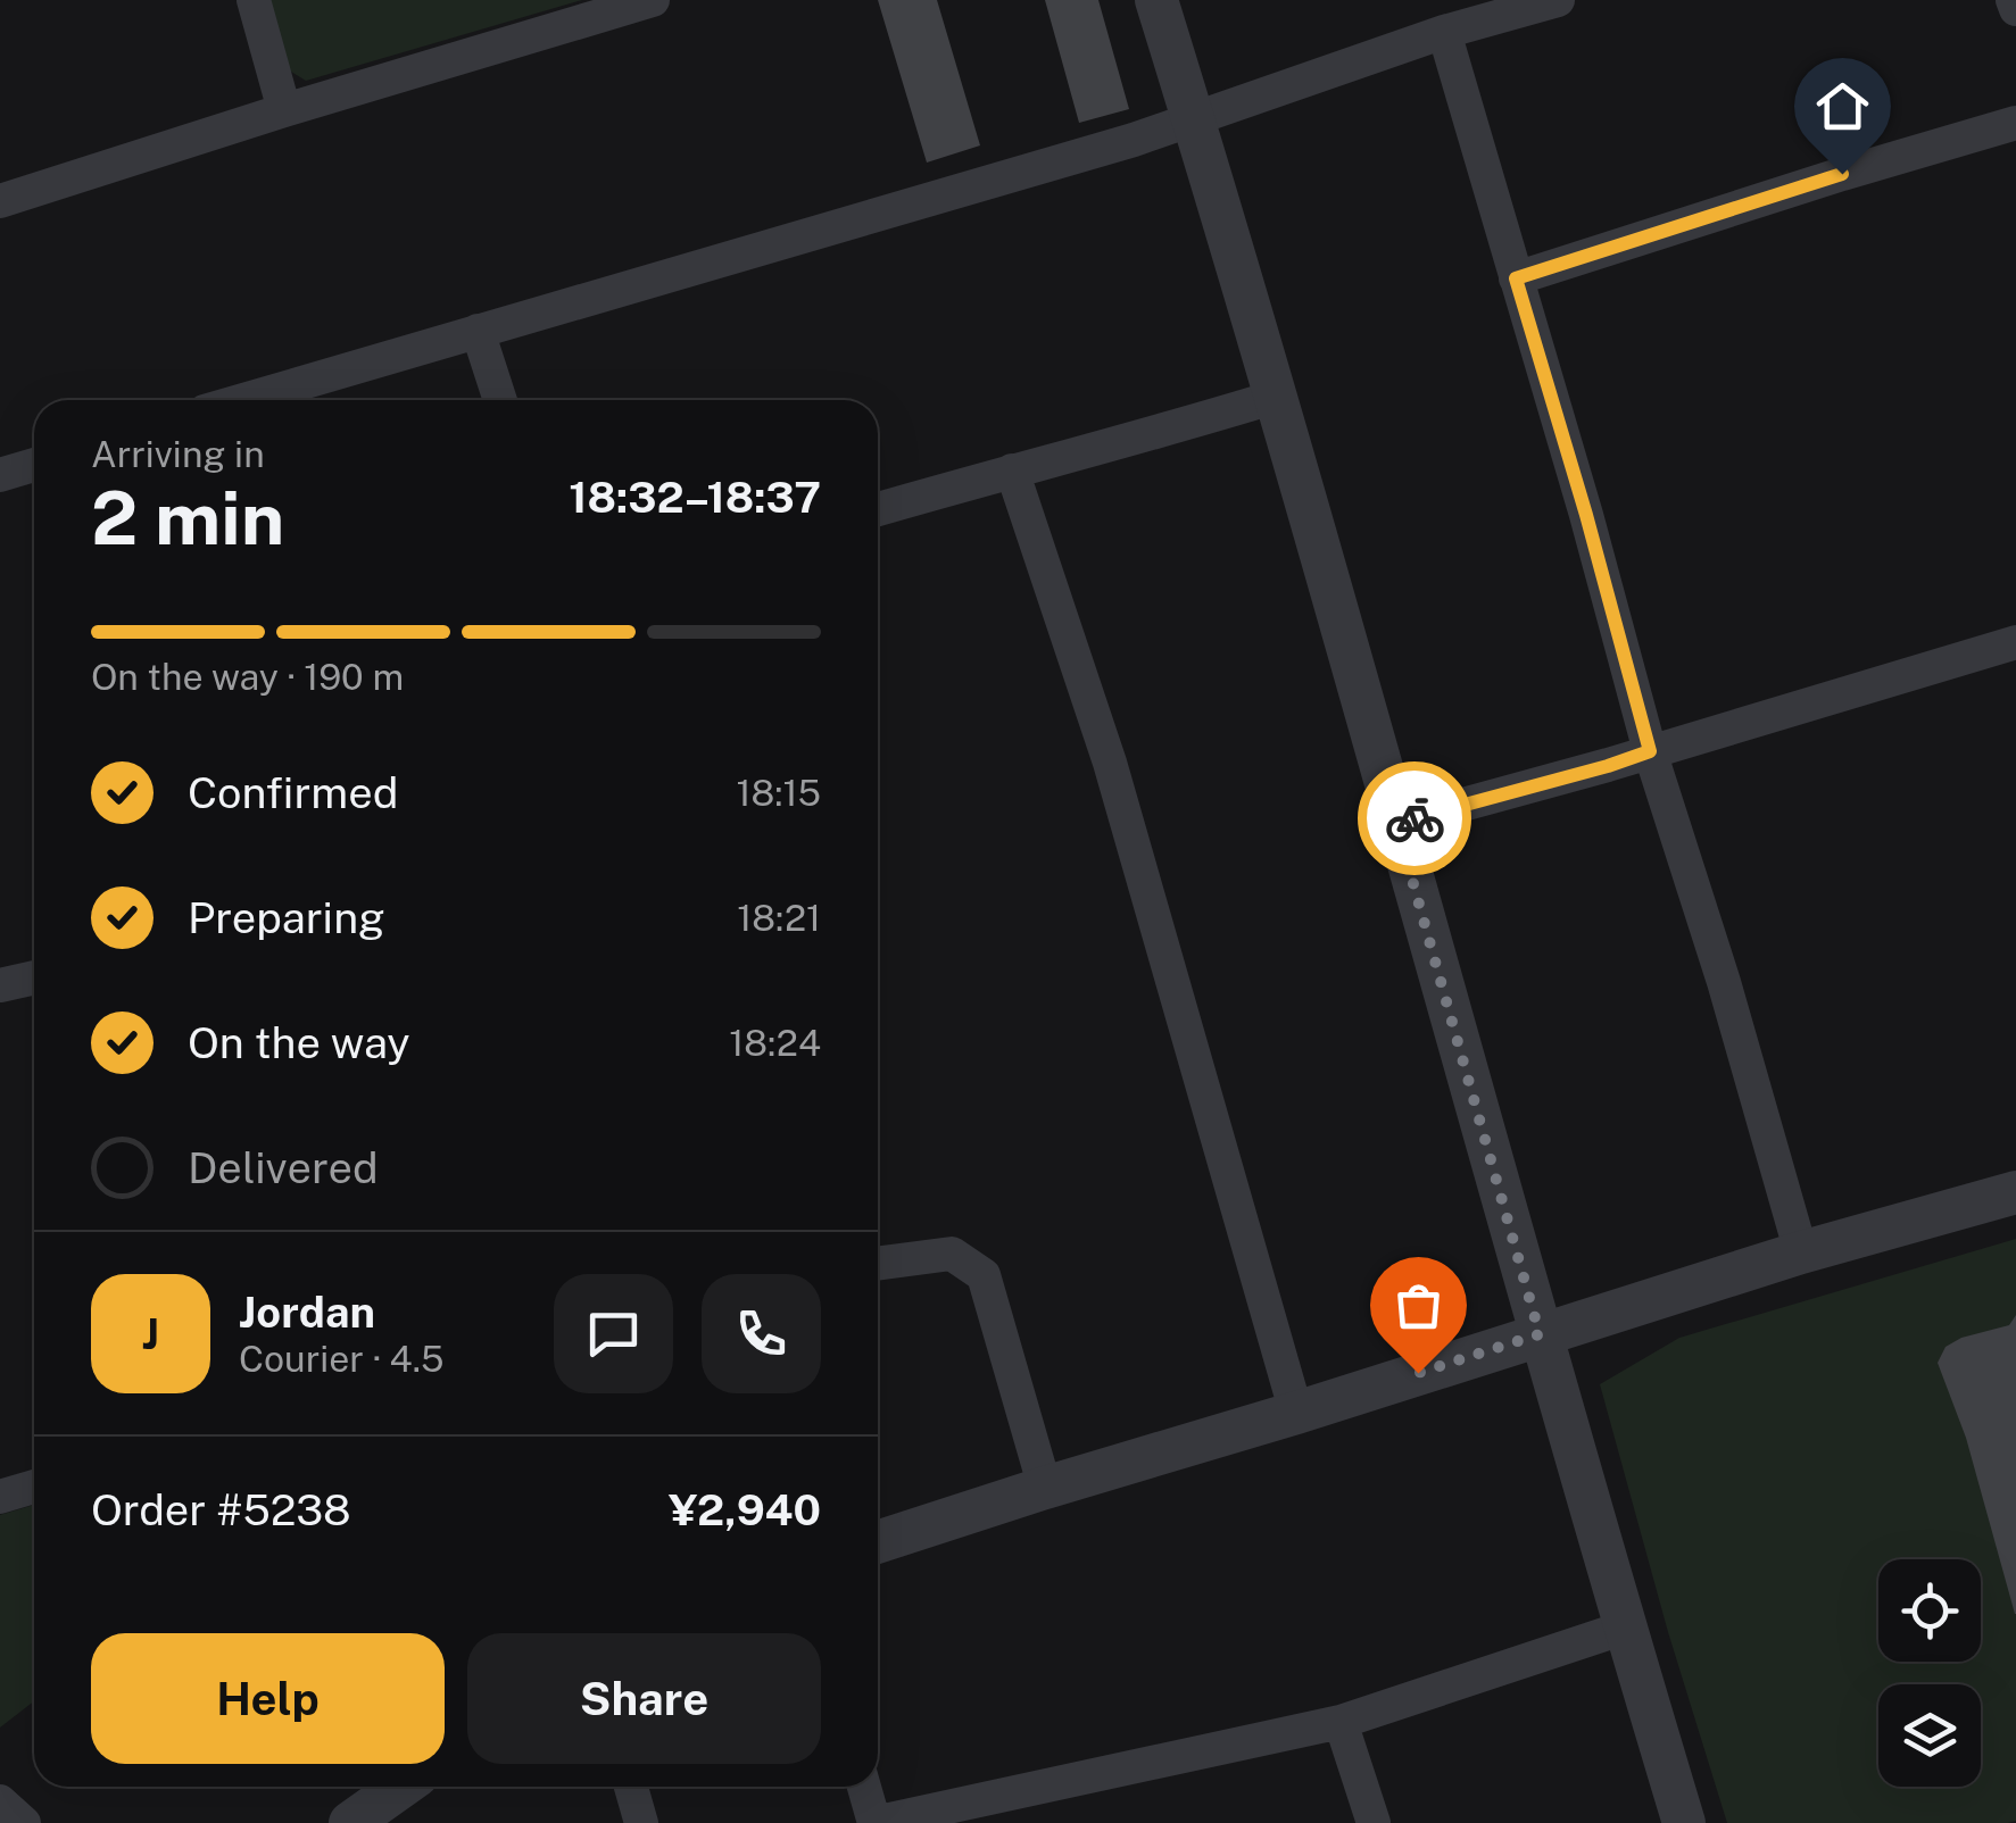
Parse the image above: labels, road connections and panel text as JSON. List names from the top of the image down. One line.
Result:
{"page":{"heading":["2 min","Arriving in","18:32–18:37"],"panel":["Jordan","Courier · 4.5","Order #5238","¥2,940"],"bar":"On the way · 190 m","list":[["Confirmed","18:15"],["Preparing","18:21"],["On the way","18:24"],"Delivered"],"round":"J","buttons":["Help","Share"]}}
